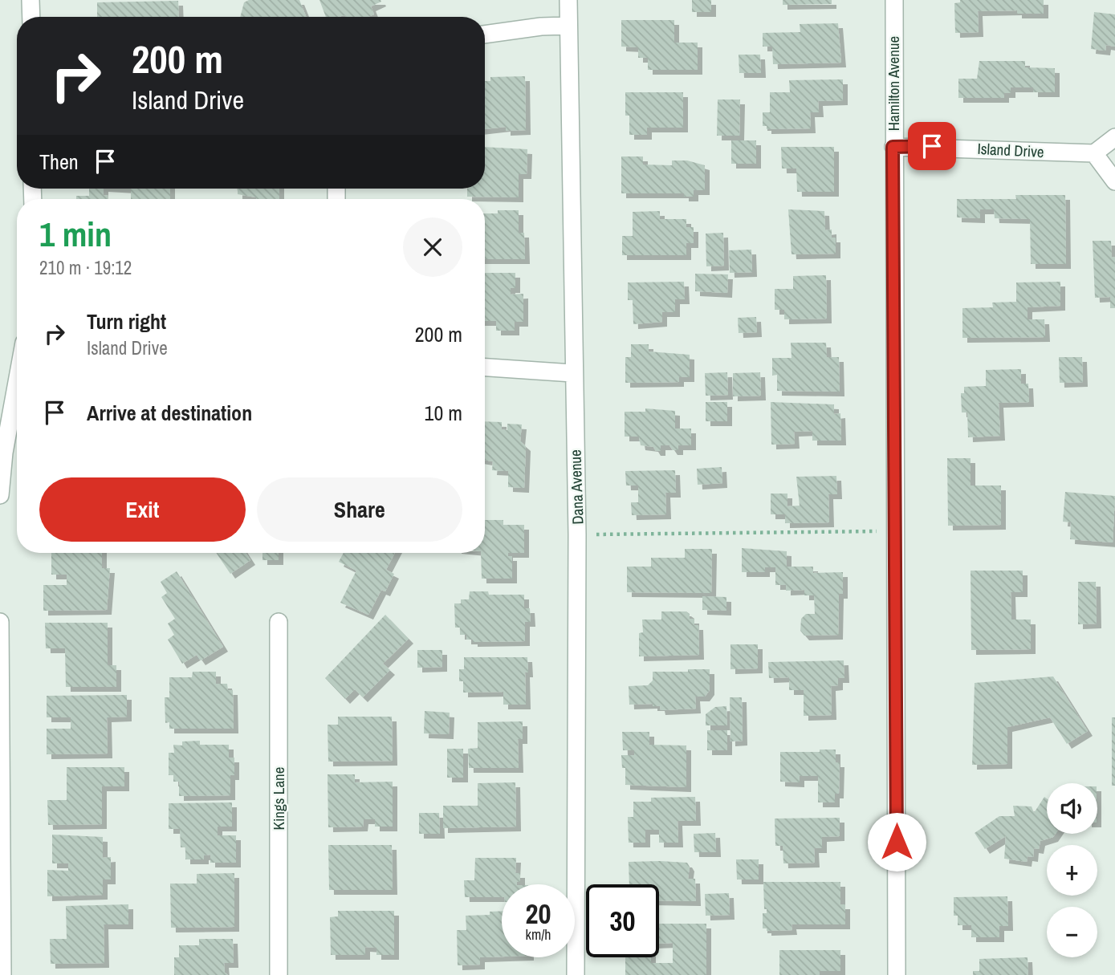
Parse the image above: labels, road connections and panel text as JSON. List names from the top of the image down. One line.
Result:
{"streets":{"street":["Hamilton Avenue","Island Drive","Dana Avenue","Kings Lane"]},"crossings":[["Hamilton Avenue","Island Drive"]],"page":{"turn":["200 m","Island Drive"],"then":"Then","heading":["1 min","210 m · 19:12"],"list":[{"name":"Turn right","note":"Island Drive","value":"200 m"},{"name":"Arrive at destination","value":"10 m"}],"buttons":["Exit","Share"],"map_buttons":["+","−"],"speed":"20 km/h","limit":"30"}}
